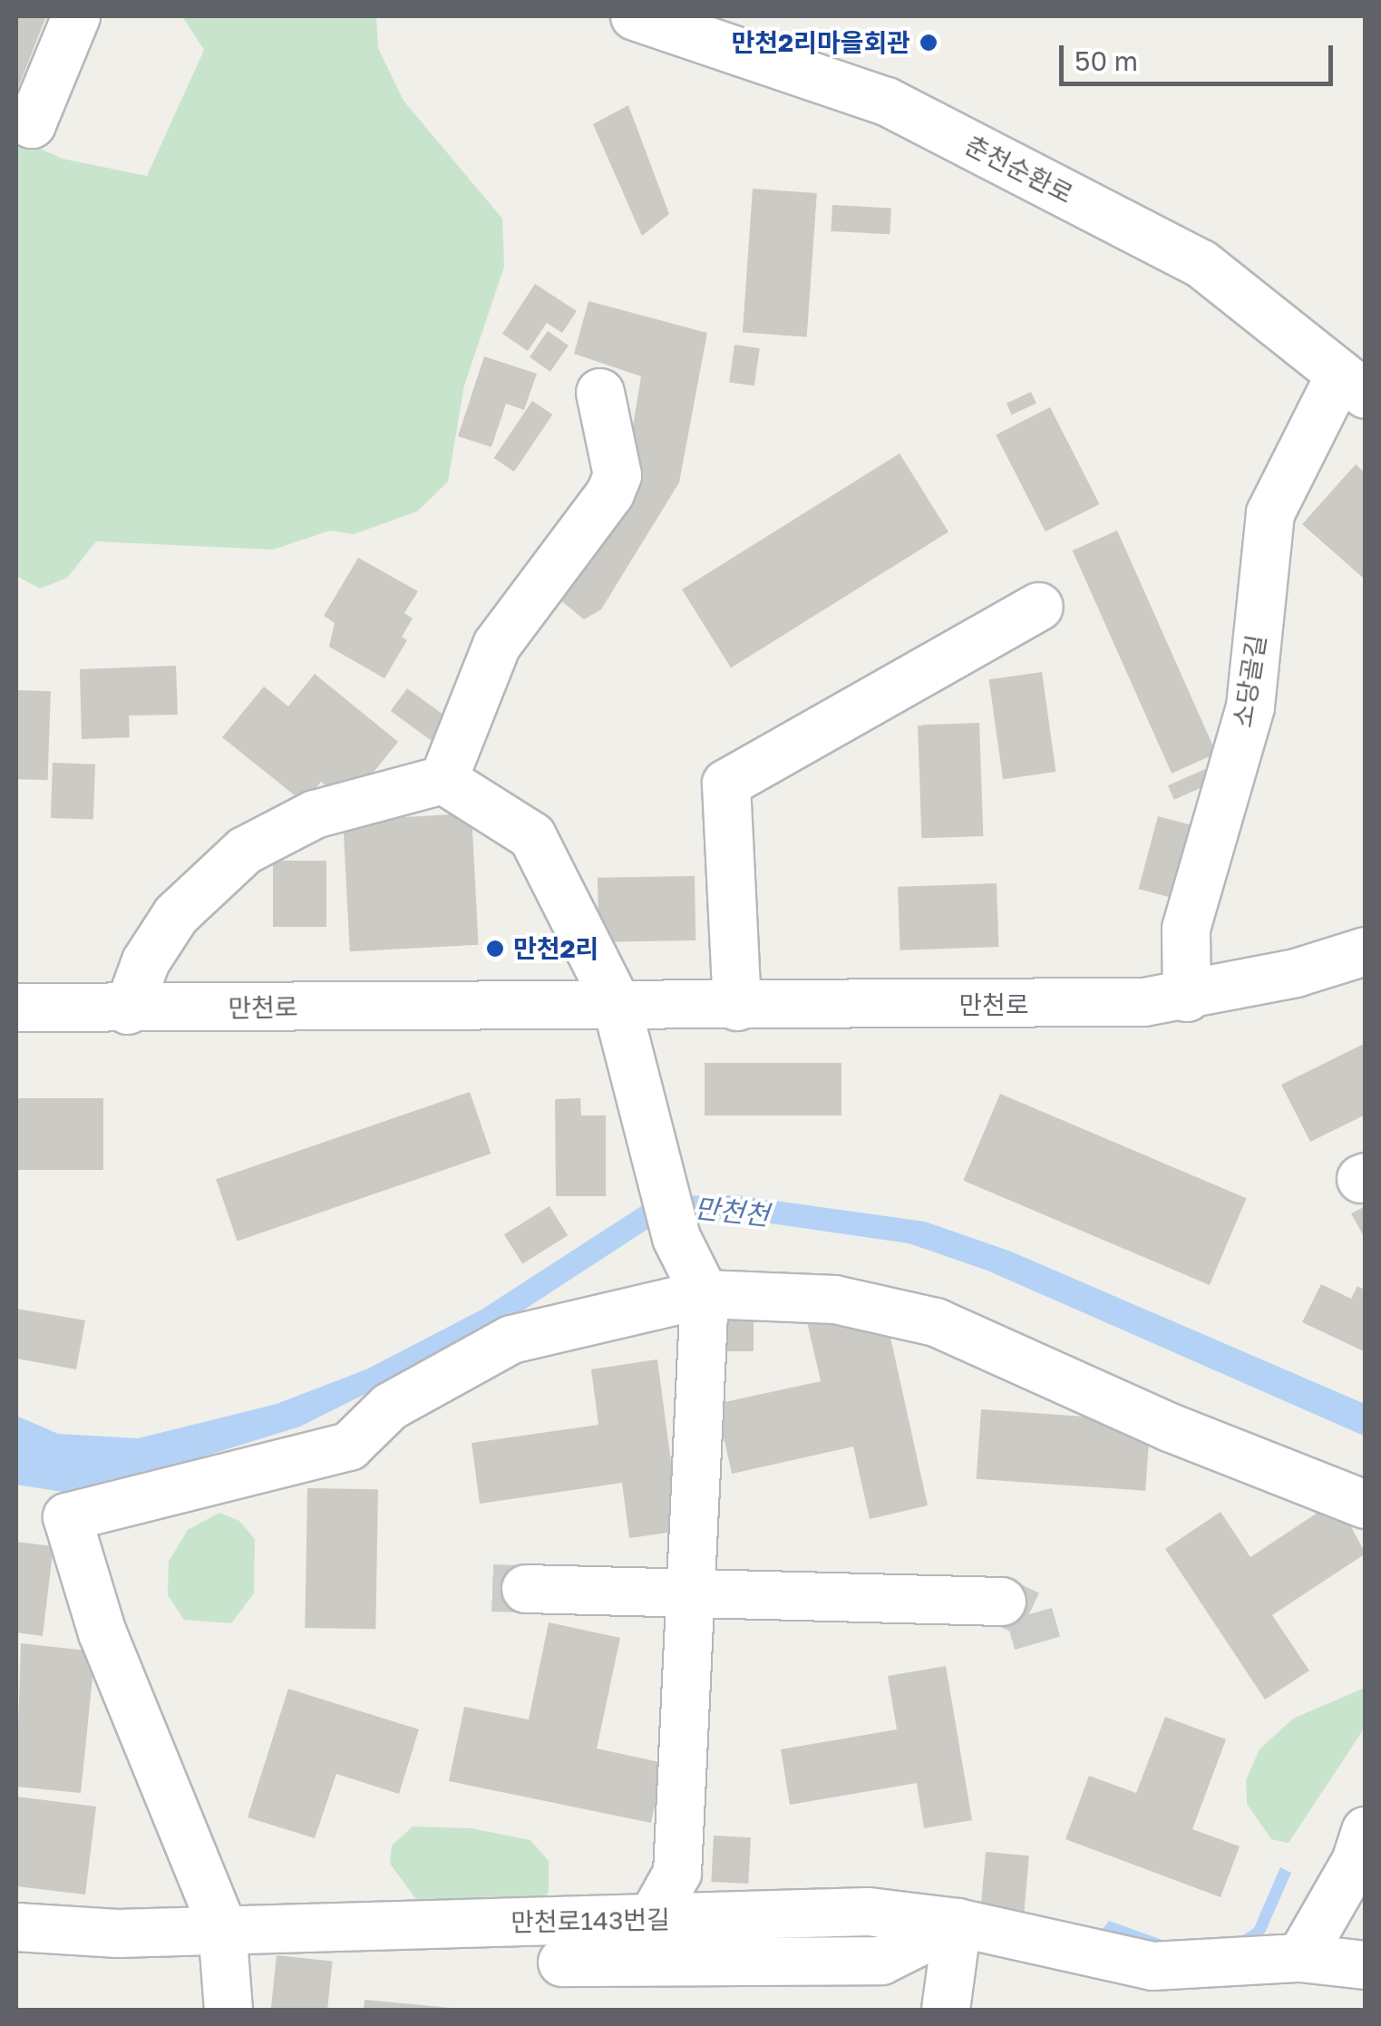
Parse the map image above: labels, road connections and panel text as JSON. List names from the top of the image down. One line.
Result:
{"streets":{"street":["춘천순환로","소당골길","만천로","만천로143번길"]},"crossings":[["춘천순환로","소당골길"],["소당골길","만천로"]],"water":["만천천"],"places":["만천2리마을회관","만천2리"],"scale_bar":"50 m"}
